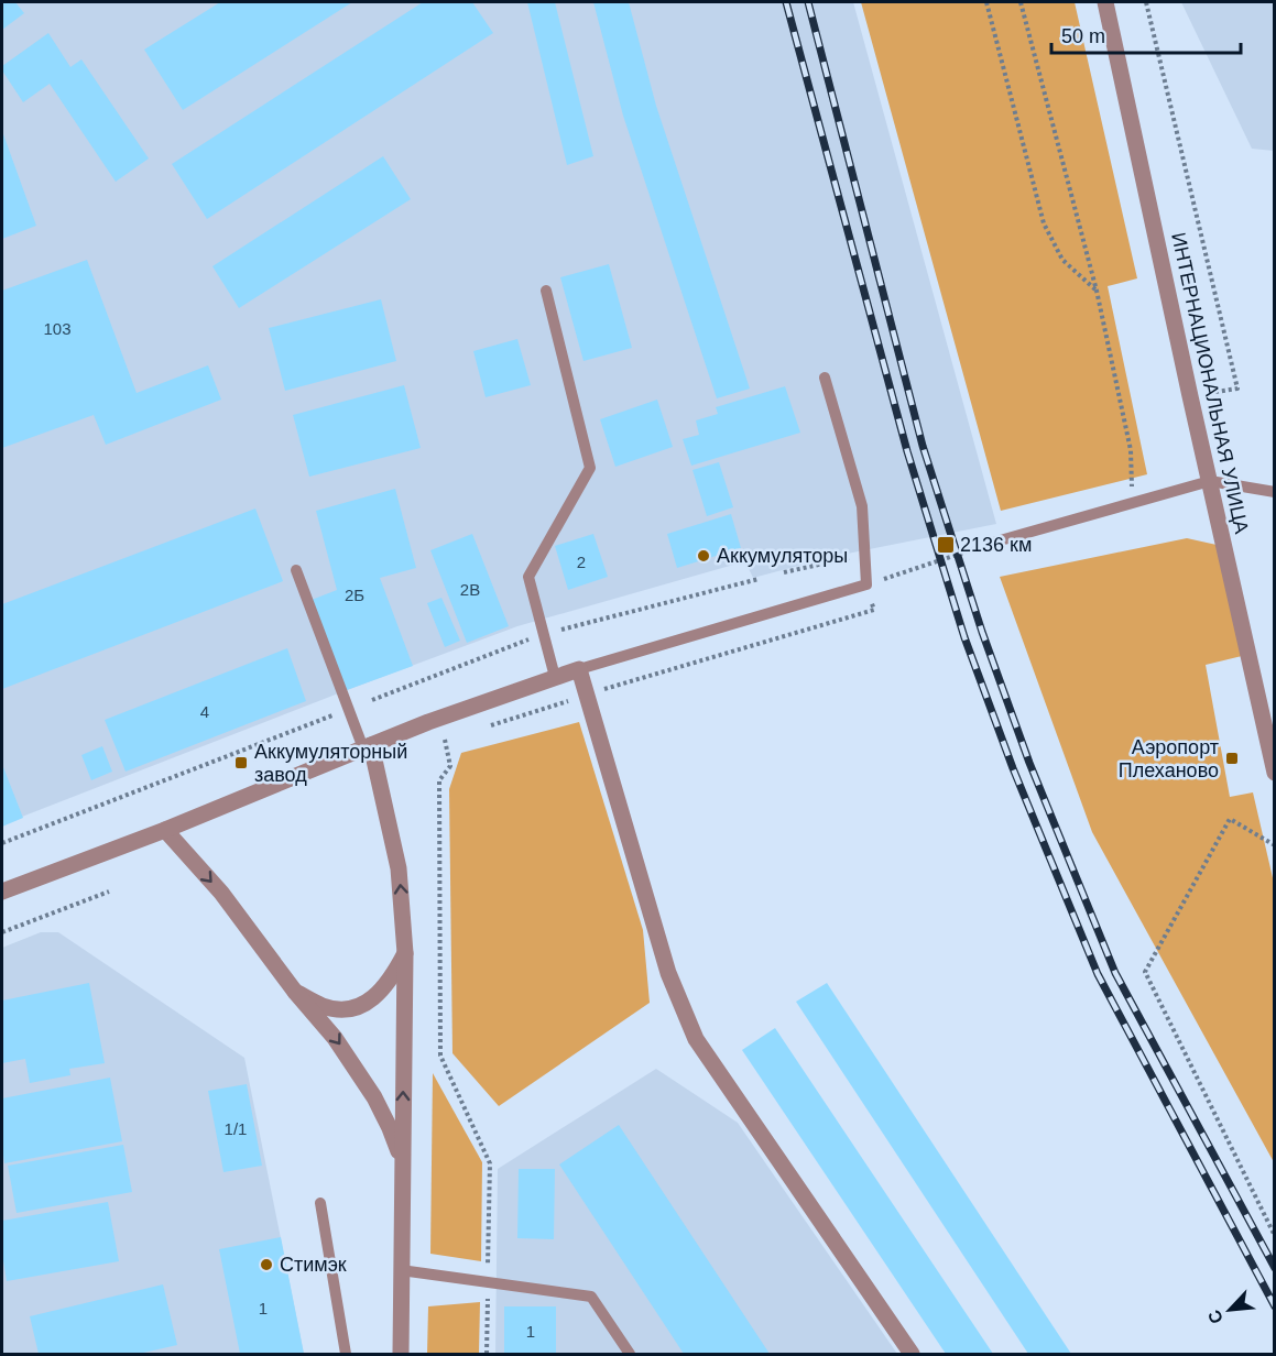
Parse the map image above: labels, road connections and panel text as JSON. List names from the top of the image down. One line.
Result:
{"streets":{"street":["ИНТЕРНАЦИОНАЛЬНАЯ УЛИЦА"]},"places":{"transit":["2136 км","Аэропорт Плеханово","Аккумуляторный завод"],"other":["Аккумуляторы","Стимэк"]},"house_numbers":["103","2","2В","2Б","4","1/1","1","1"],"scale_bar":"50 m","north":"bottom left"}
